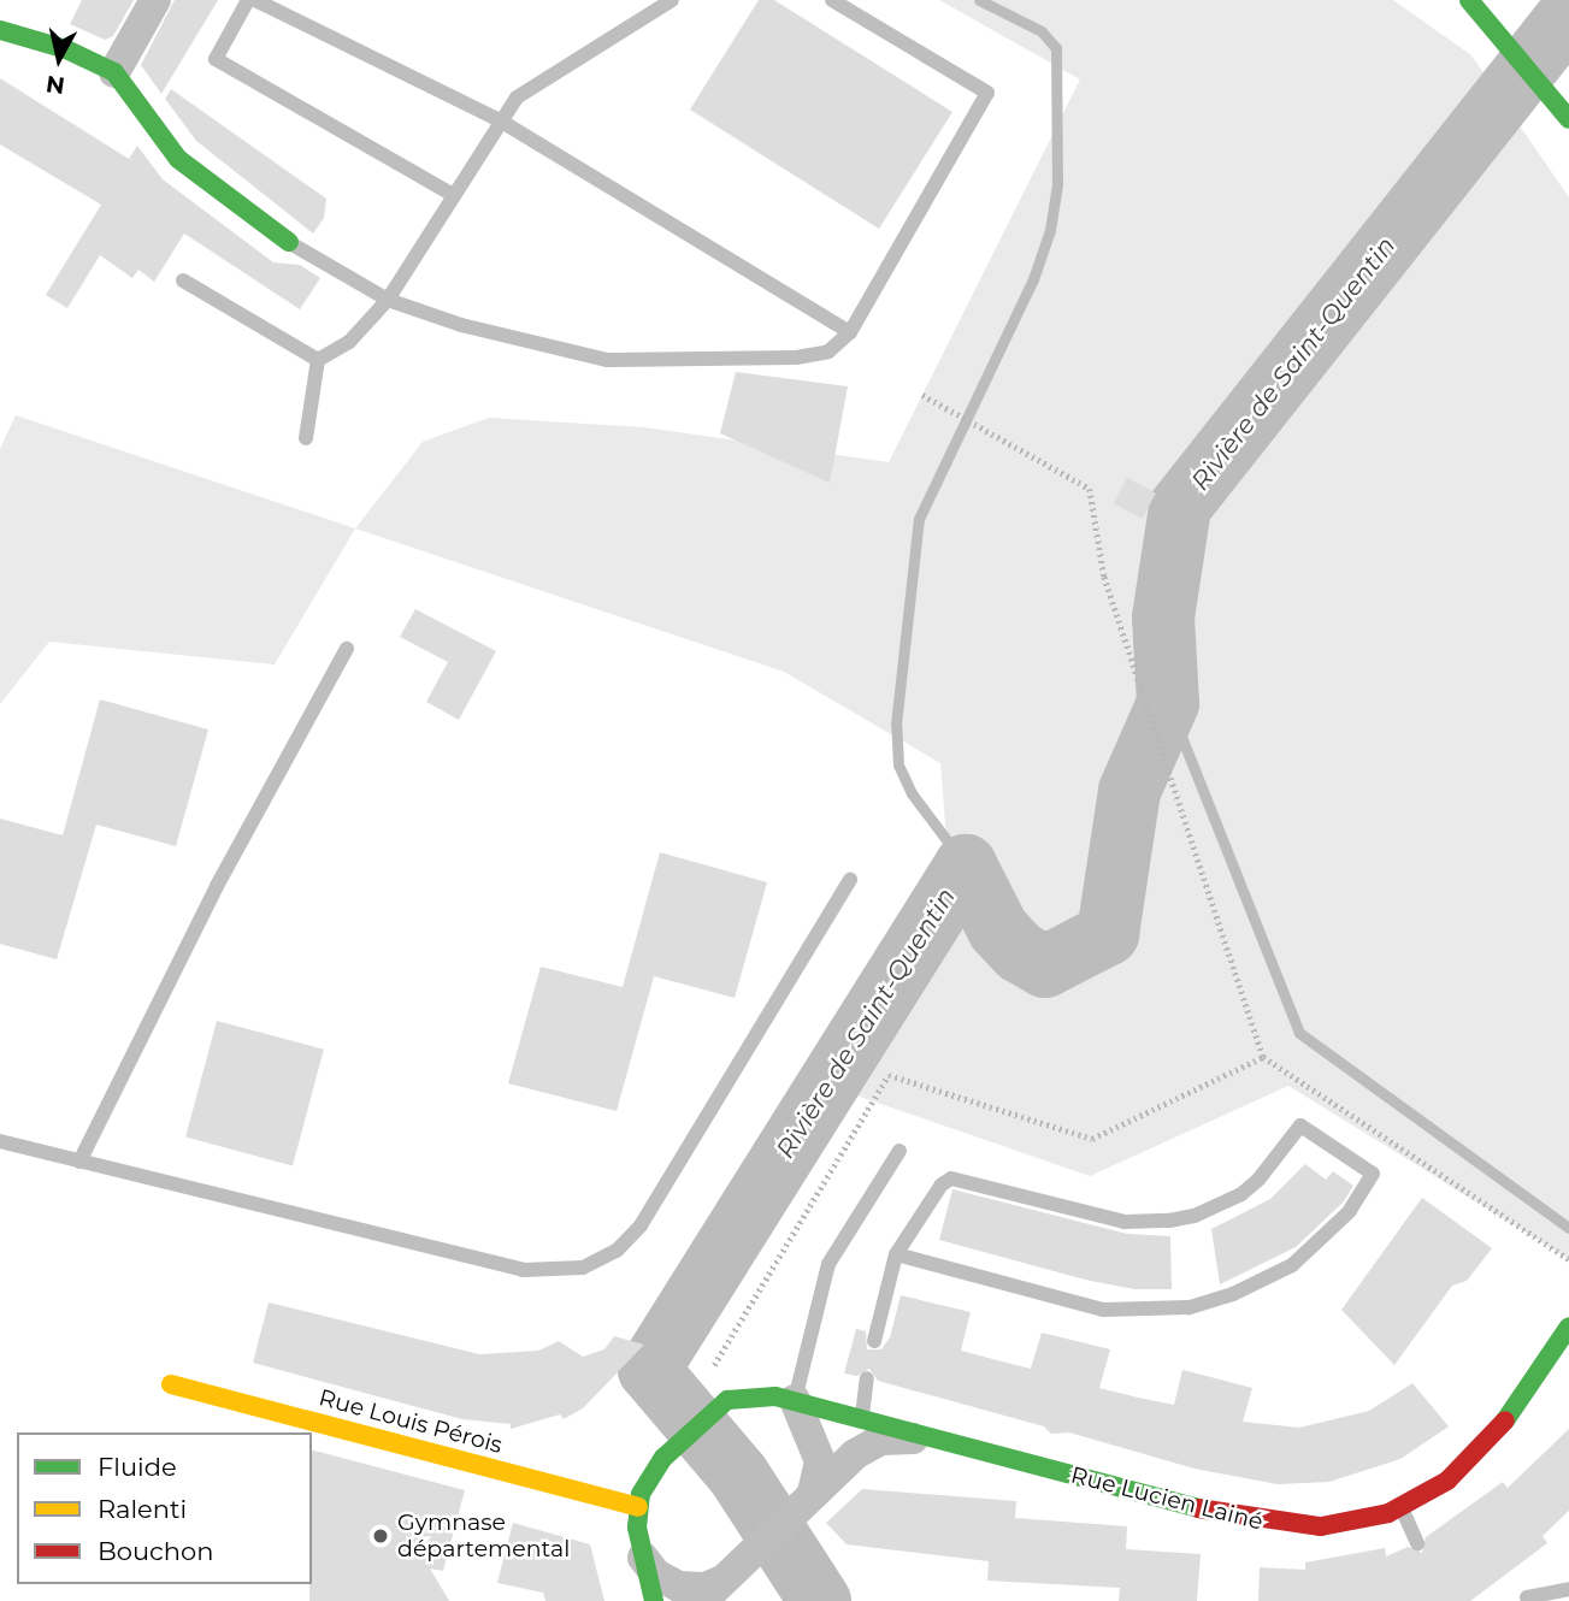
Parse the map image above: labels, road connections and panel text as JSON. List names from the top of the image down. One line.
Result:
{"streets":{"street":["Rue Louis Pérois","Rue Lucien Lainé"]},"crossings":[["Rue Louis Pérois","Rue Lucien Lainé"]],"water":["Rivière de Saint-Quentin"],"places":["Gymnase départemental"],"legend":["Fluide","Ralenti","Bouchon"],"north":"bottom"}
